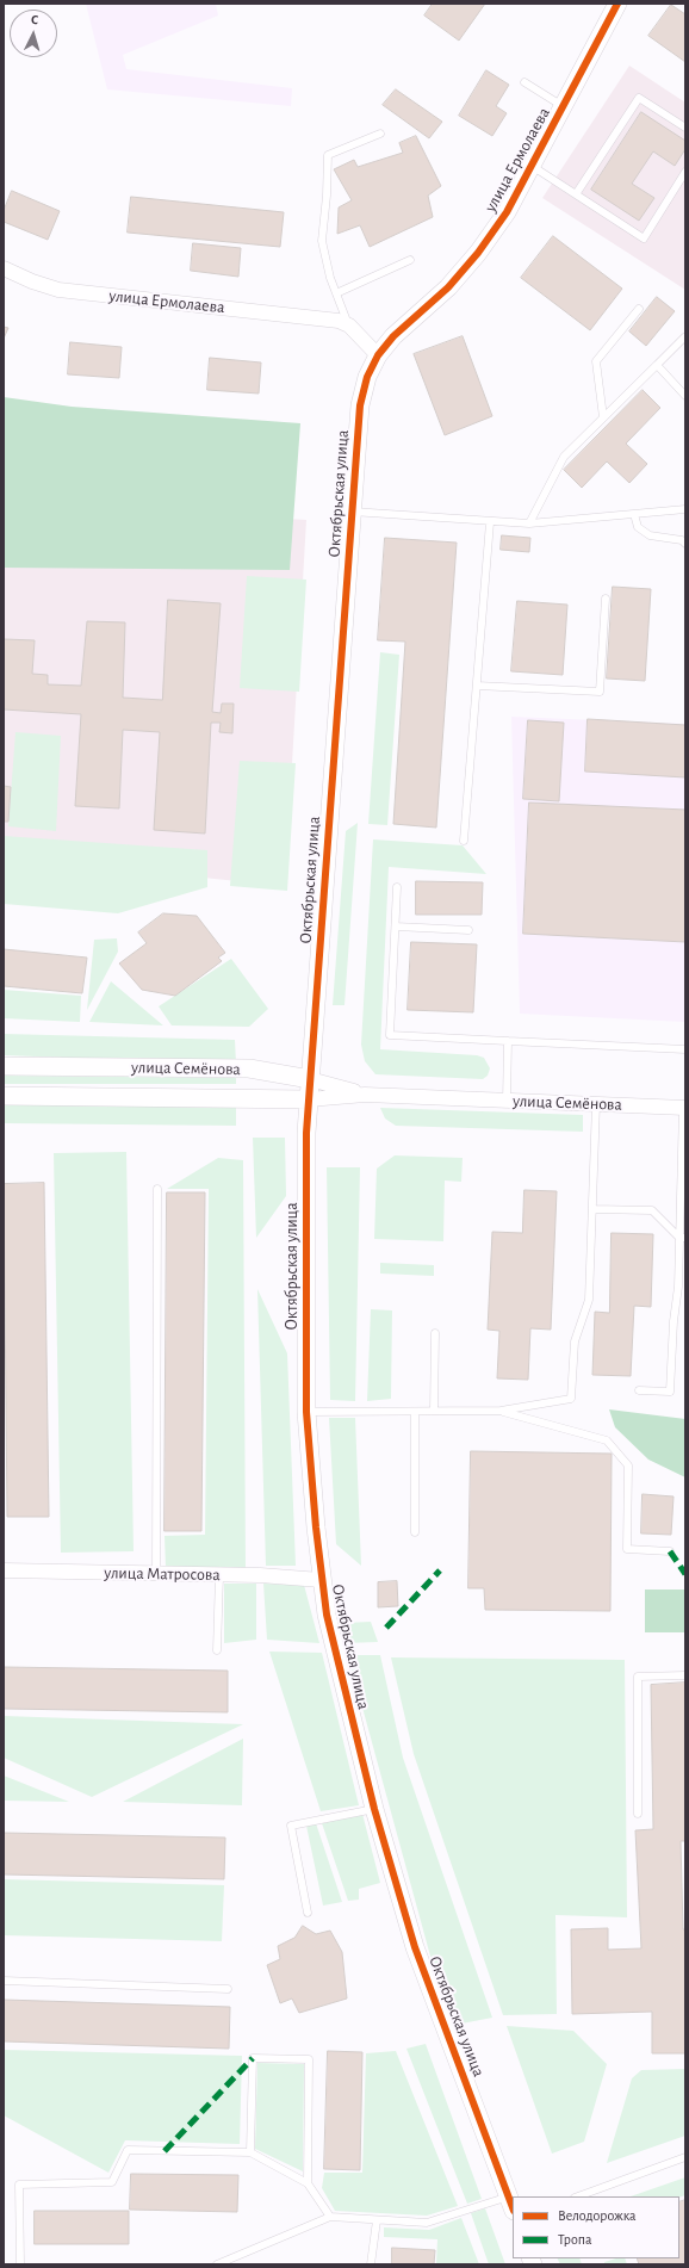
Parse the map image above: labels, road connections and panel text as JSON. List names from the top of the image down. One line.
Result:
{"streets":{"street":["улица Ермолаева","Октябрьская улица","улица Семёнова","улица Матросова"]},"crossings":[["улица Ермолаева","Октябрьская улица"],["Октябрьская улица","улица Семёнова"],["Октябрьская улица","улица Матросова"]],"legend":["Велодорожка","Тропа"],"north":"top"}
